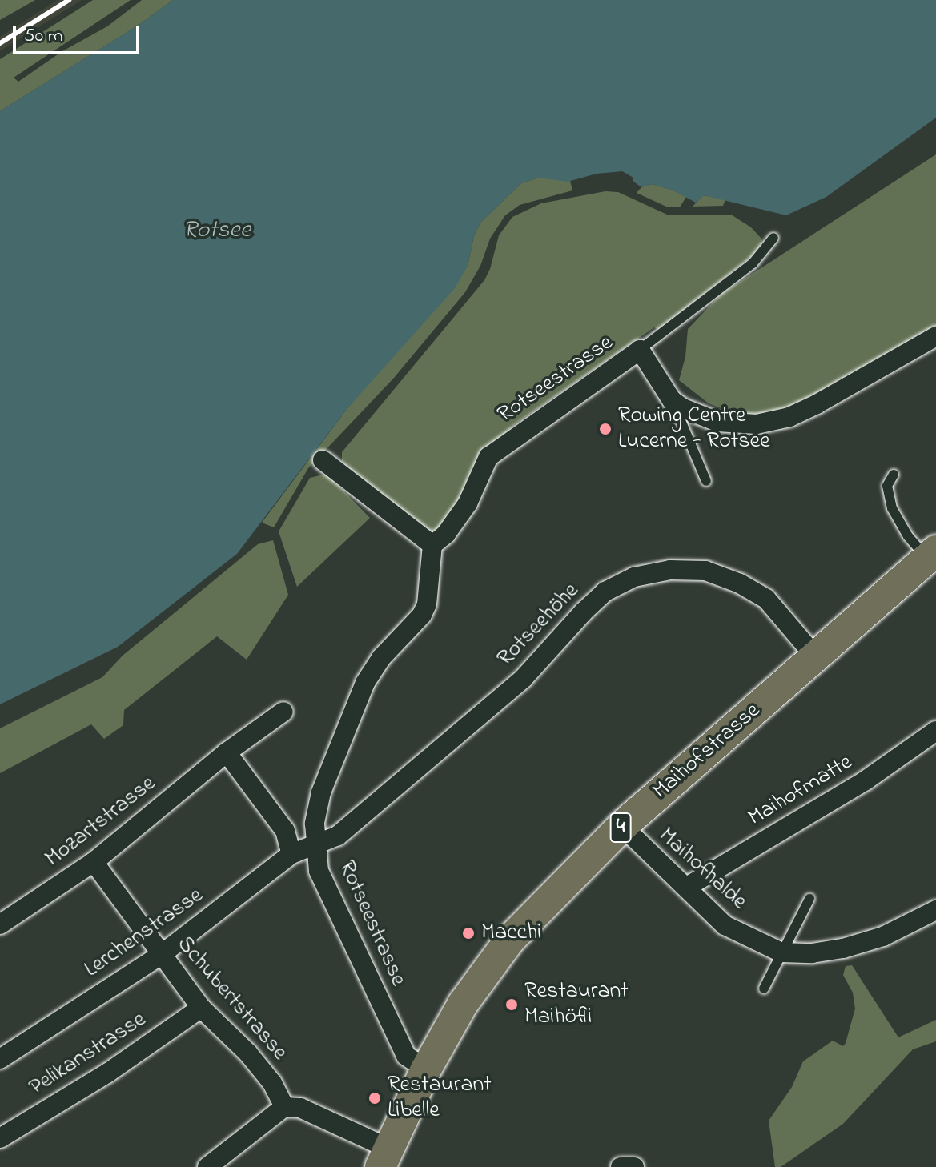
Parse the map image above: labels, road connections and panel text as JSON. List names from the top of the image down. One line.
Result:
{"streets":{"main road":["Maihofstrasse","4"],"street":["Rotseestrasse","Rotseehöhe","Maihofmatte","Mozartstrasse","Maihofhalde","Lerchenstrasse","Schubertstrasse","Pelikanstrasse"]},"crossings":[["Rotseestrasse","Rotseehöhe"],["Rotseestrasse","Maihofstrasse"],["Rotseestrasse","Lerchenstrasse"],["Rotseehöhe","Maihofstrasse"],["Rotseehöhe","Lerchenstrasse"],["Maihofstrasse","Maihofhalde"],["Maihofmatte","Maihofhalde"],["Mozartstrasse","Schubertstrasse"],["Lerchenstrasse","Schubertstrasse"],["Schubertstrasse","Pelikanstrasse"]],"water":["Rotsee"],"places":["Rowing Centre Lucerne - Rotsee","Macchi","Restaurant Maihöfli","Restaurant Libelle"],"scale_bar":"50 m"}
